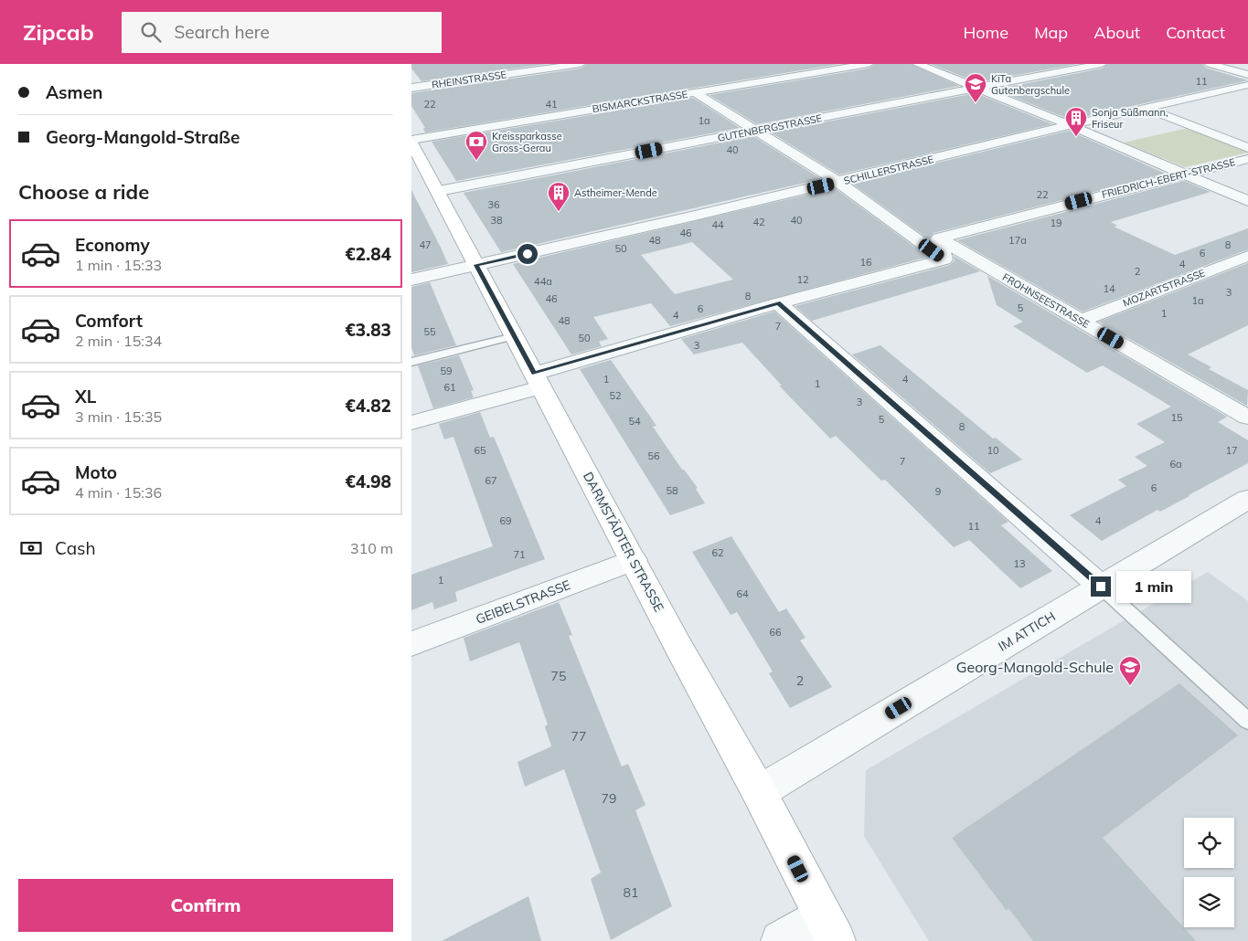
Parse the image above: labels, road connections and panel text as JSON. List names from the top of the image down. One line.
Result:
{"streets":{"main road":["DARMSTÄDTER STRASSE"],"street":["RHEINSTRASSE","BISMARCKSTRASSE","GUTENBERGSTRASSE","SCHILLERSTRASSE","FRIEDRICH-EBERT-STRASSE","MOZARTSTRASSE","FROHNSEESTRASSE","GEIBELSTRASSE","IM ATTICH"]},"crossings":[["BISMARCKSTRASSE","DARMSTÄDTER STRASSE"],["GUTENBERGSTRASSE","DARMSTÄDTER STRASSE"],["SCHILLERSTRASSE","DARMSTÄDTER STRASSE"],["FRIEDRICH-EBERT-STRASSE","FROHNSEESTRASSE"],["MOZARTSTRASSE","FROHNSEESTRASSE"],["DARMSTÄDTER STRASSE","GEIBELSTRASSE"],["DARMSTÄDTER STRASSE","IM ATTICH"]],"places":{"school or university":["KiTa Gutenbergschule","Georg-Mangold-Schule"],"building":["Sonja Süßmann, Friseur","Astheimer-Mende"],"bank":["Kreissparkasse Gross-Gerau"]},"house_numbers":["11","22","41","1a","40","22","36","38","40","42","19","44","46","48","17a","47","8","50","6","16","4","2","12","44a","14","3","8","46","1a","5","6","1","4","48","7","55","50","3","59","1","4","1","61","52","3","15","5","54","8","65","10","17","56","7","6a","67","6","58","9","69","4","11","62","71","13","1","64","66","75","2","77","79","81"],"page":{"header":"Zipcab","search":"Search here","nav":["Home","Map","About","Contact"],"banner":["Asmen","Georg-Mangold-Straße"],"heading":"Choose a ride","list":[{"name":"Economy","note":"1 min · 15:33","value":"€2.84"},{"name":"Comfort","note":"2 min · 15:34","value":"€3.83"},{"name":"XL","note":"3 min · 15:35","value":"€4.82"},{"name":"Moto","note":"4 min · 15:36","value":"€4.98"}],"pay":["Cash","310 m"],"bubble":"1 min","buttons":"Confirm"}}
